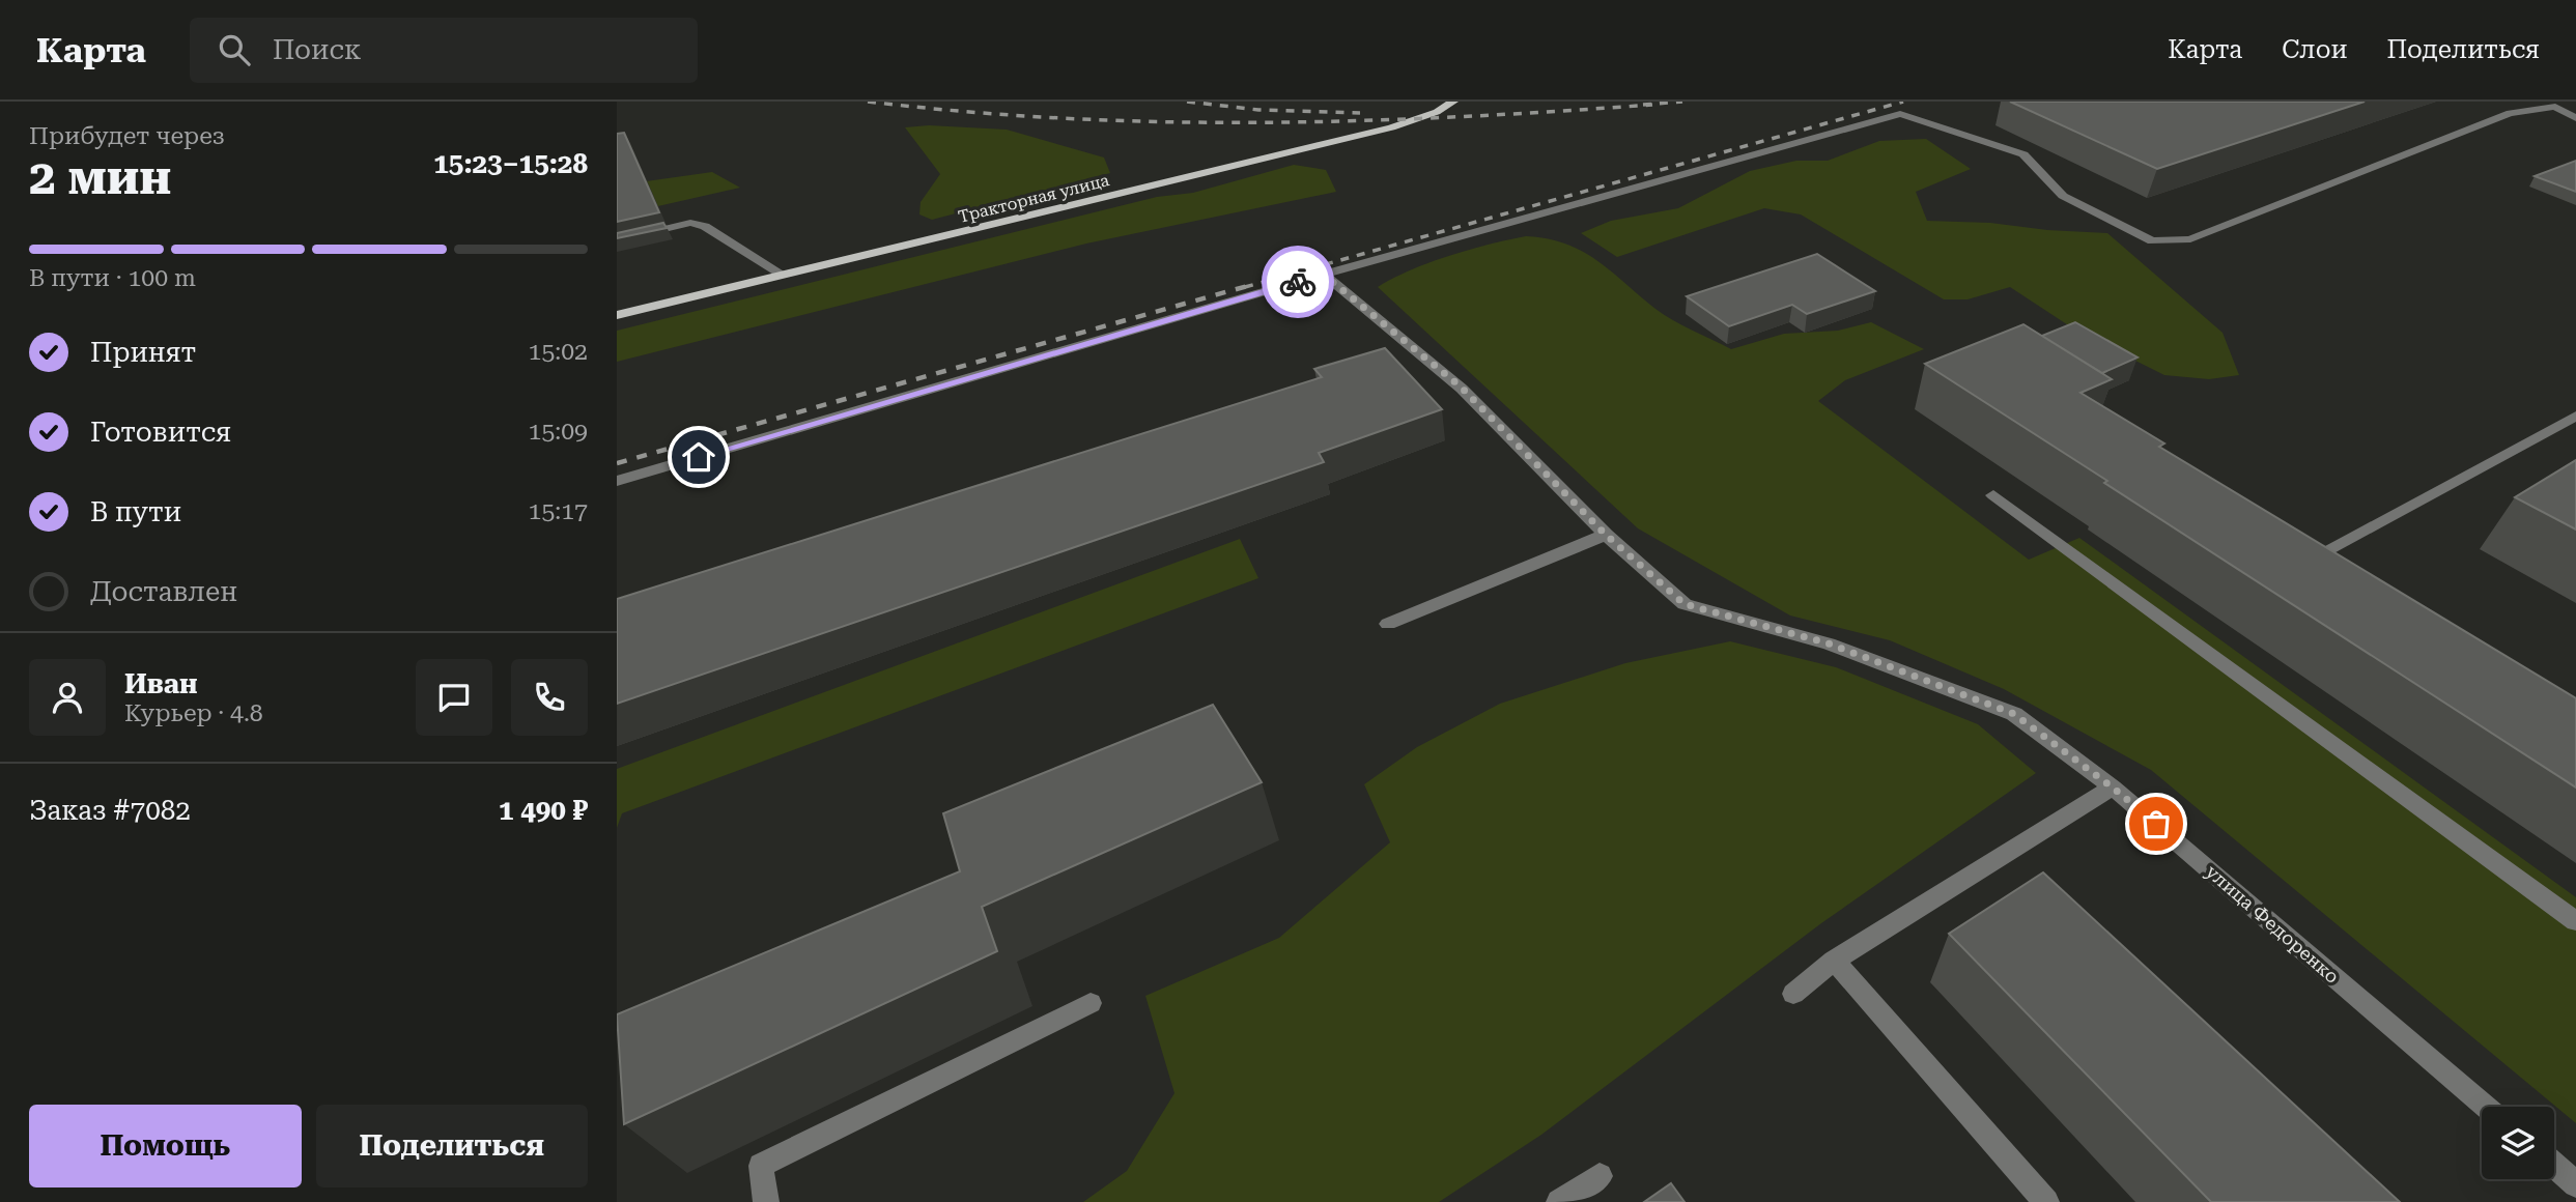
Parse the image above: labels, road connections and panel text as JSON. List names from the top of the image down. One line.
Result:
{"streets":{"main road":["Тракторная улица"],"street":["улица Федоренко"]},"page":{"header":"Карта","search":"Поиск","nav":["Карта","Слои","Поделиться"],"heading":["2 мин","Прибудет через","15:23–15:28"],"panel":["Иван","Курьер · 4.8","Заказ #7082","1 490 ₽"],"bar":"В пути · 100 m","list":[["Принят","15:02"],["Готовится","15:09"],["В пути","15:17"],"Доставлен"],"buttons":["Помощь","Поделиться"]}}
